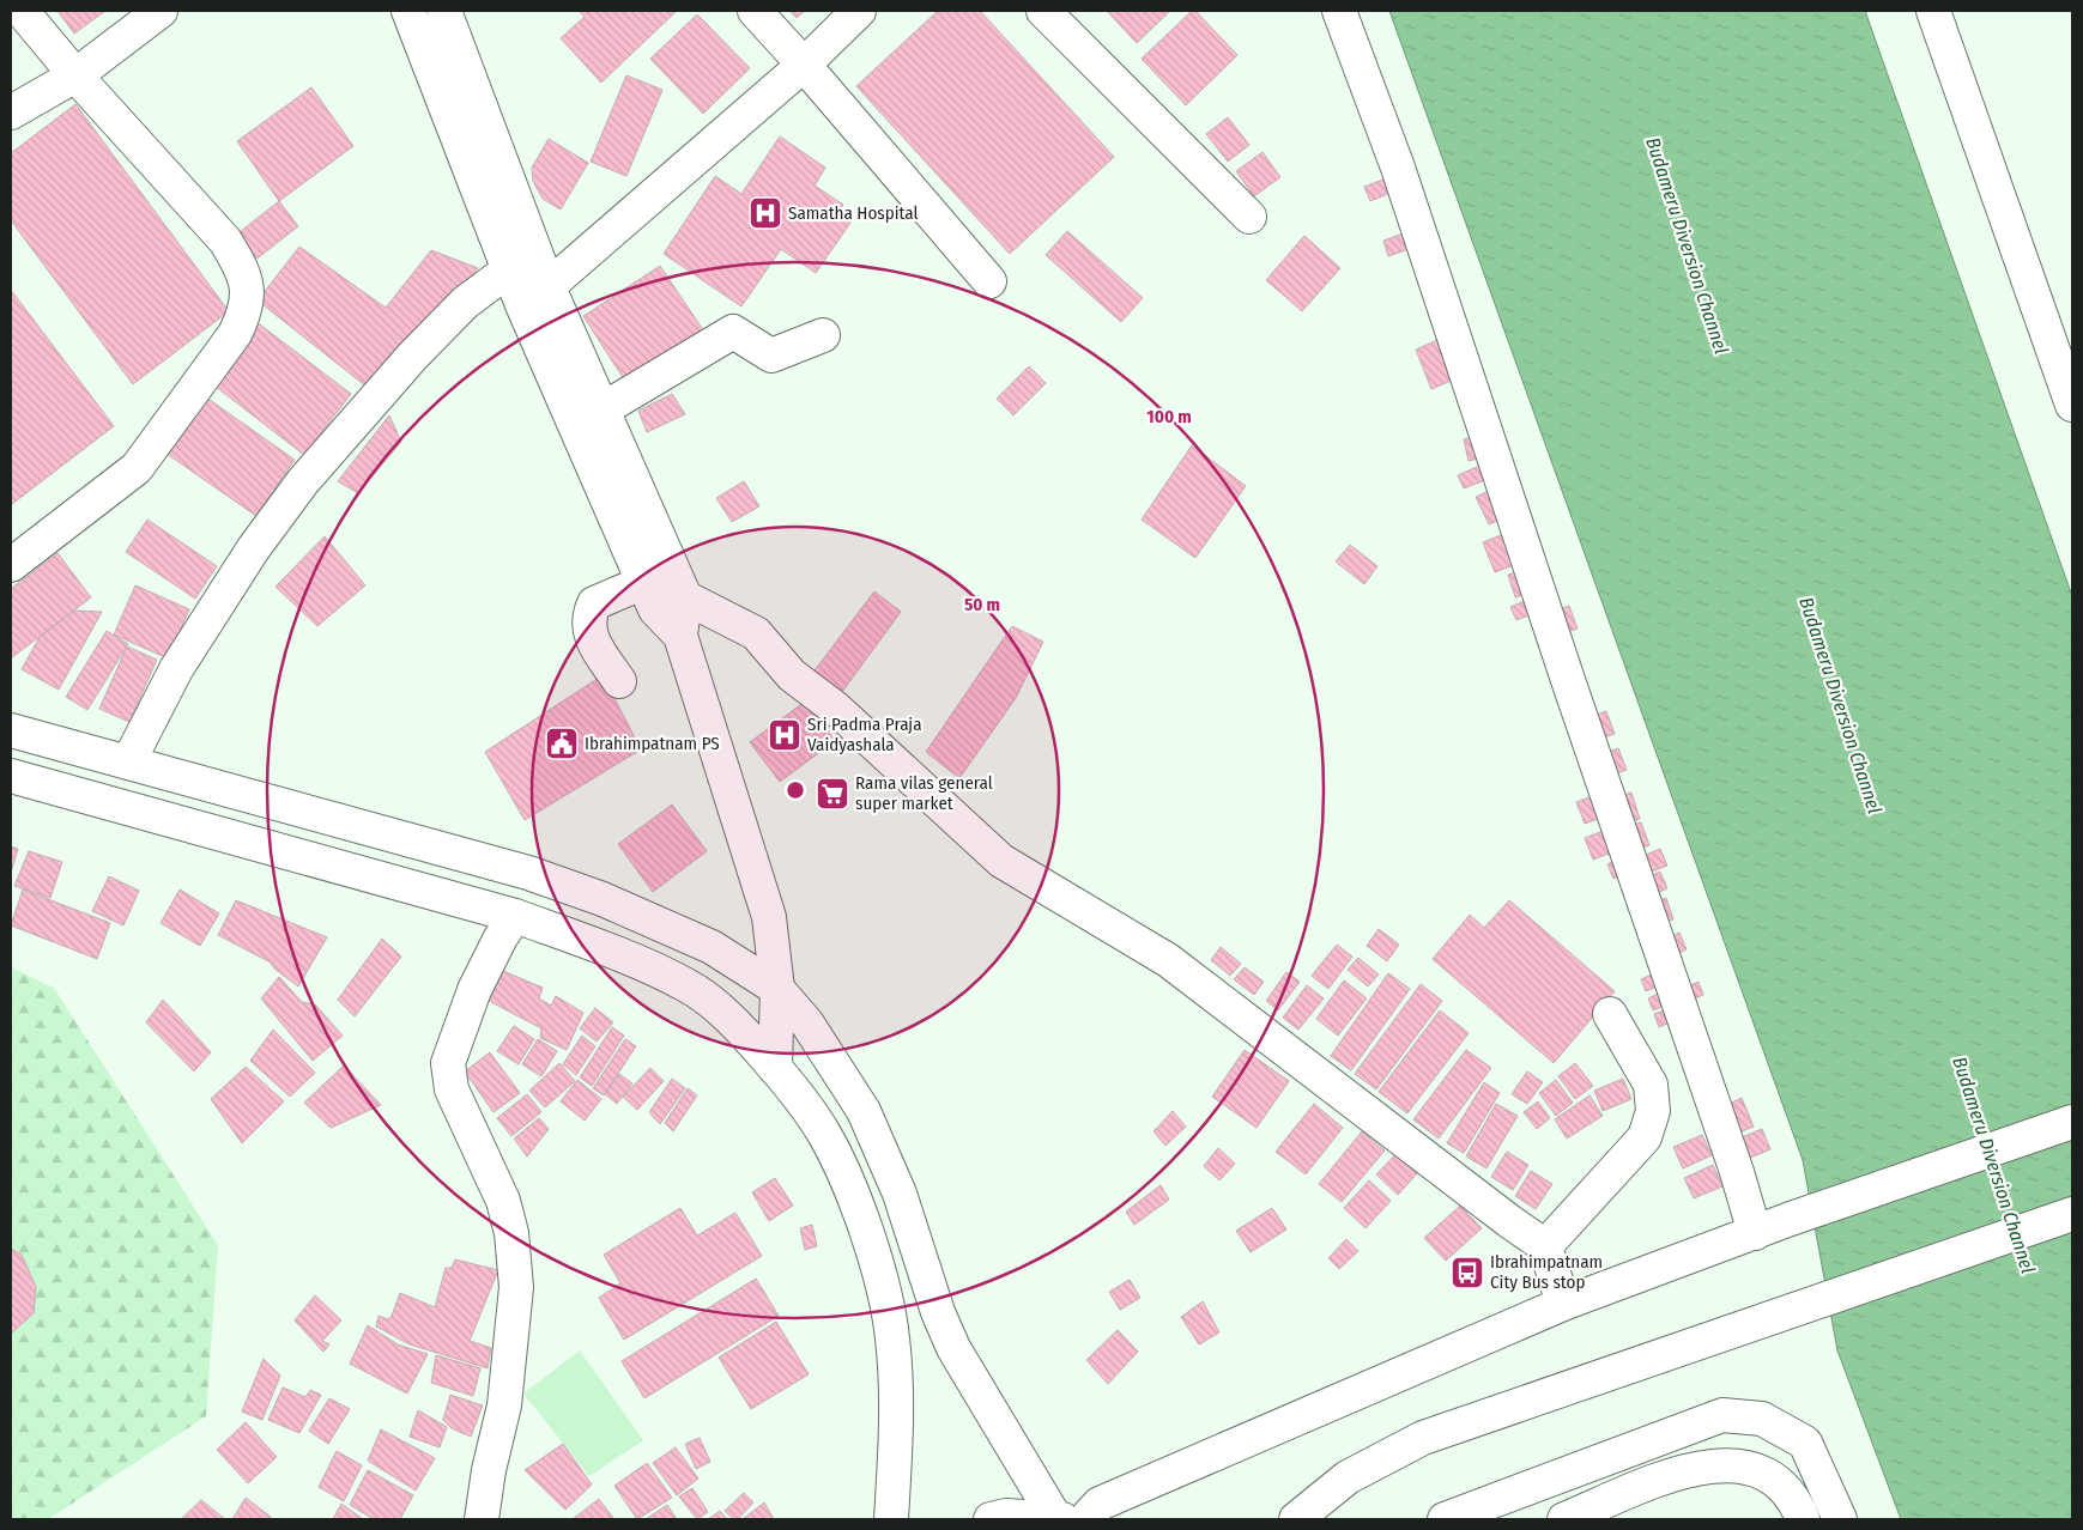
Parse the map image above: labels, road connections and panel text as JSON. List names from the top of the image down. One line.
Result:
{"water":["Budameru Diversion Channel"],"places":{"hospital":["Samatha Hospital","Sri Padma Praja Vaidyashala"],"public building":["Ibrahimpatnam PS"],"supermarket":["Rama vilas general super market"],"bus stop":["Ibrahimpatnam City Bus stop"]},"rings":["100 m","50 m"]}
